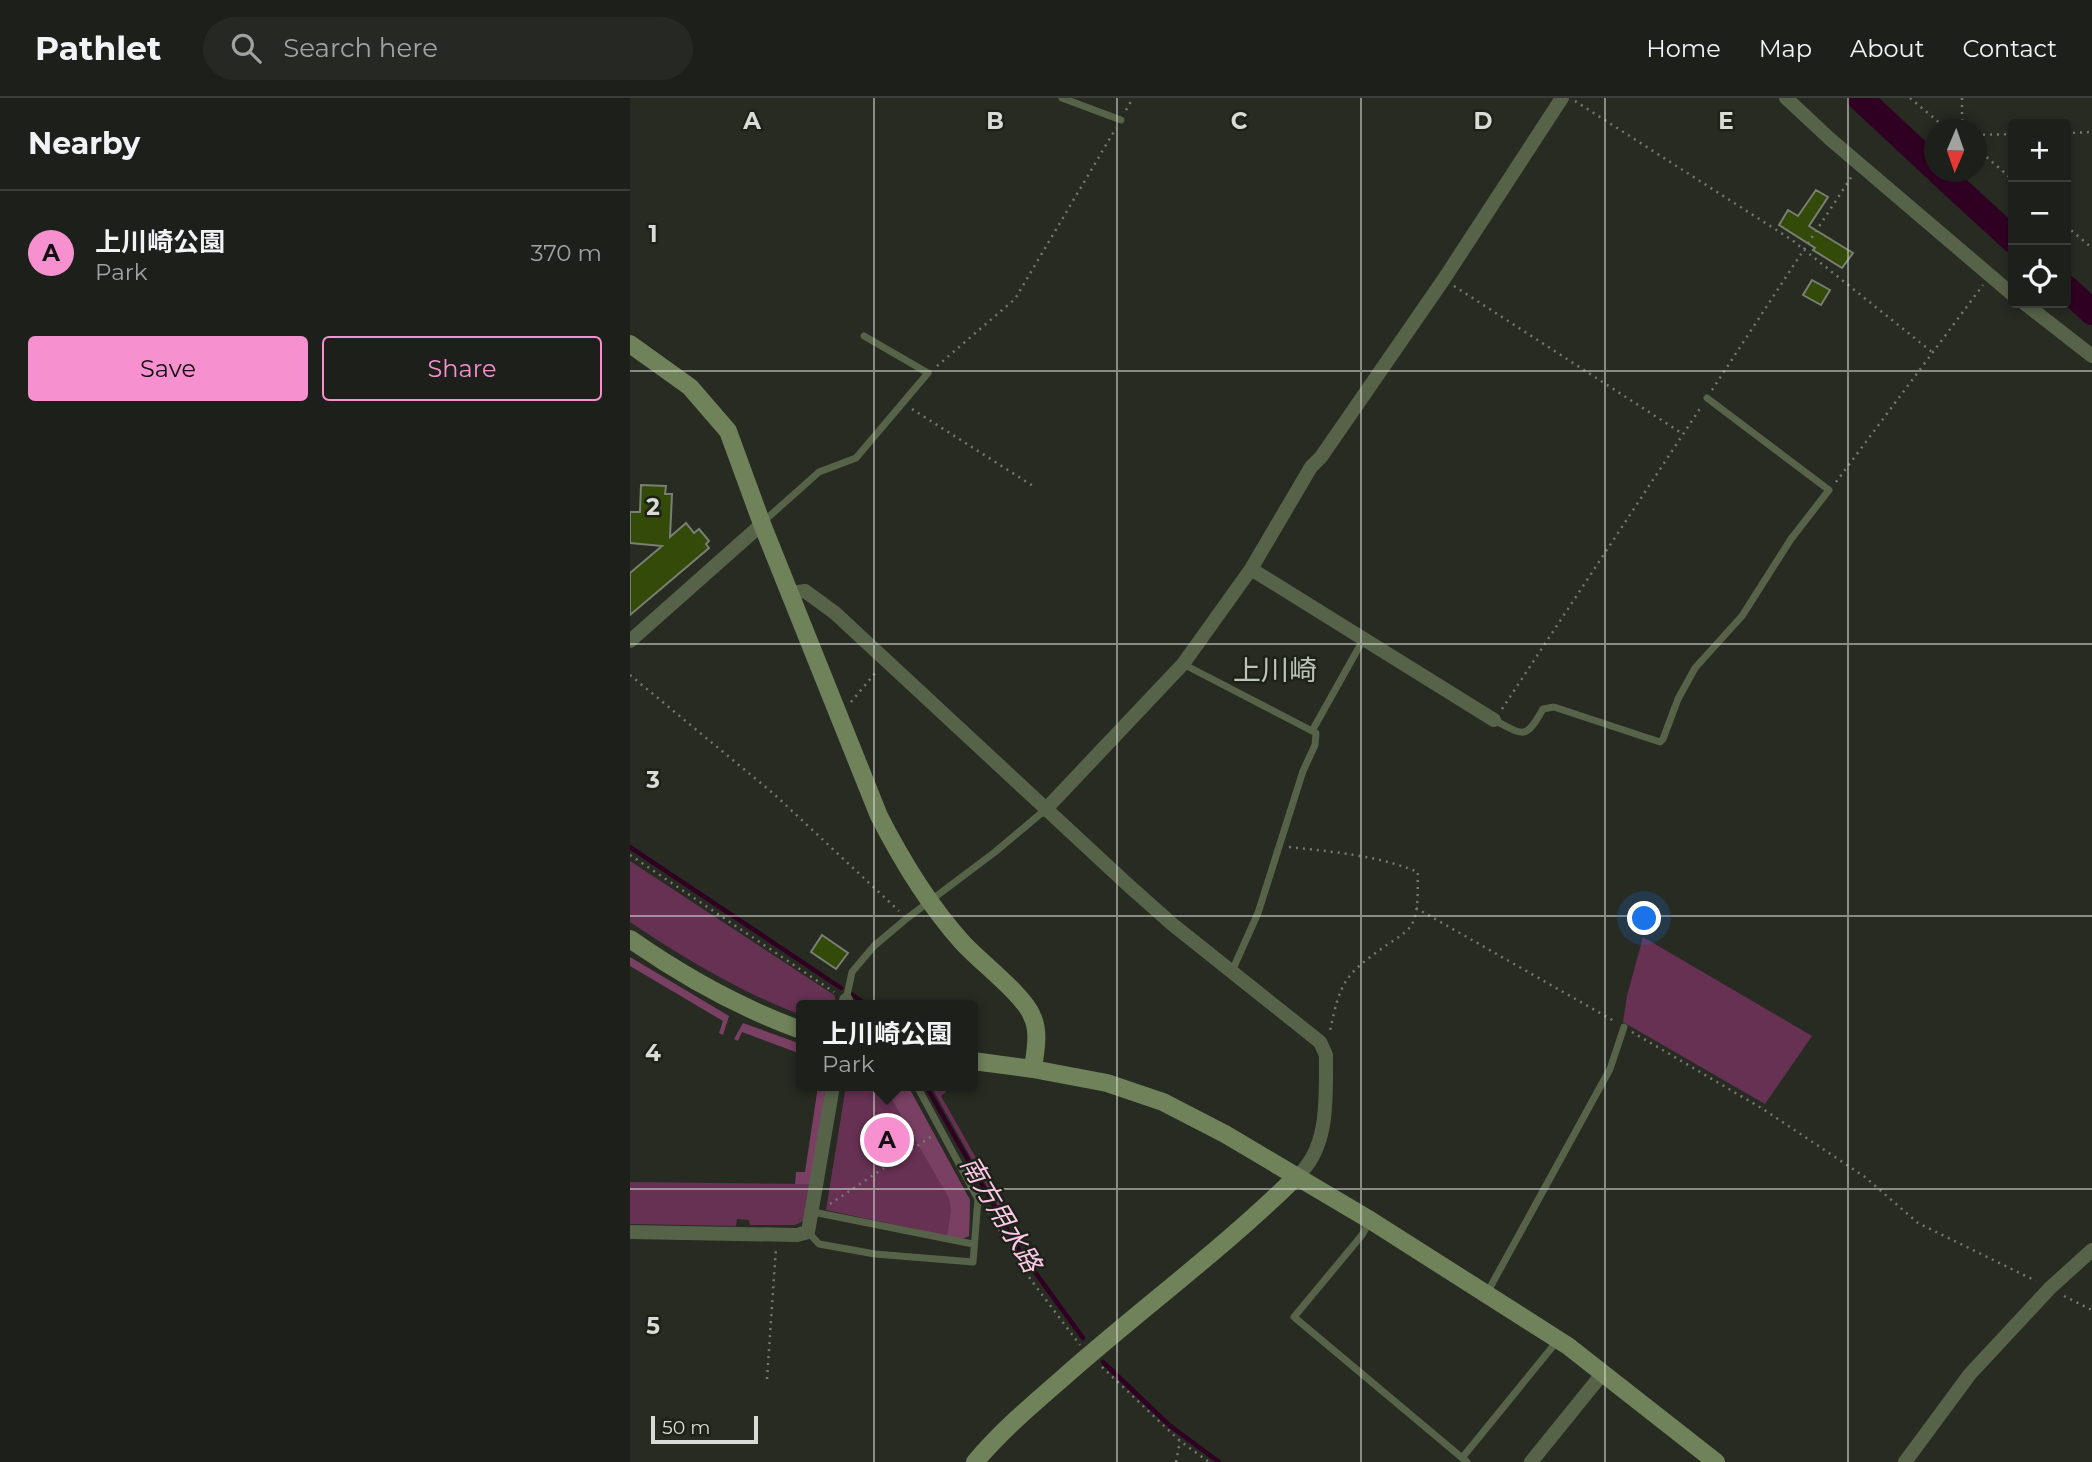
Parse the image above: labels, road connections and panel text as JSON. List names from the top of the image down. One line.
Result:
{"districts":["上川崎"],"water":["南方用水路"],"scale_bar":"50 m","north":"bottom","page":{"header":"Pathlet","search":"Search here","nav":["Home","Map","About","Contact"],"heading":"Nearby","map_buttons":["+","−"],"list":[{"mark":"A","name":"上川崎公園","note":"Park","value":"370 m"}],"buttons":["Save","Share"],"popup":["上川崎公園","Park"],"pins":"A","scale":"50 m"},"grid":{"columns":["A","B","C","D","E"],"rows":["1","2","3","4","5"]}}
